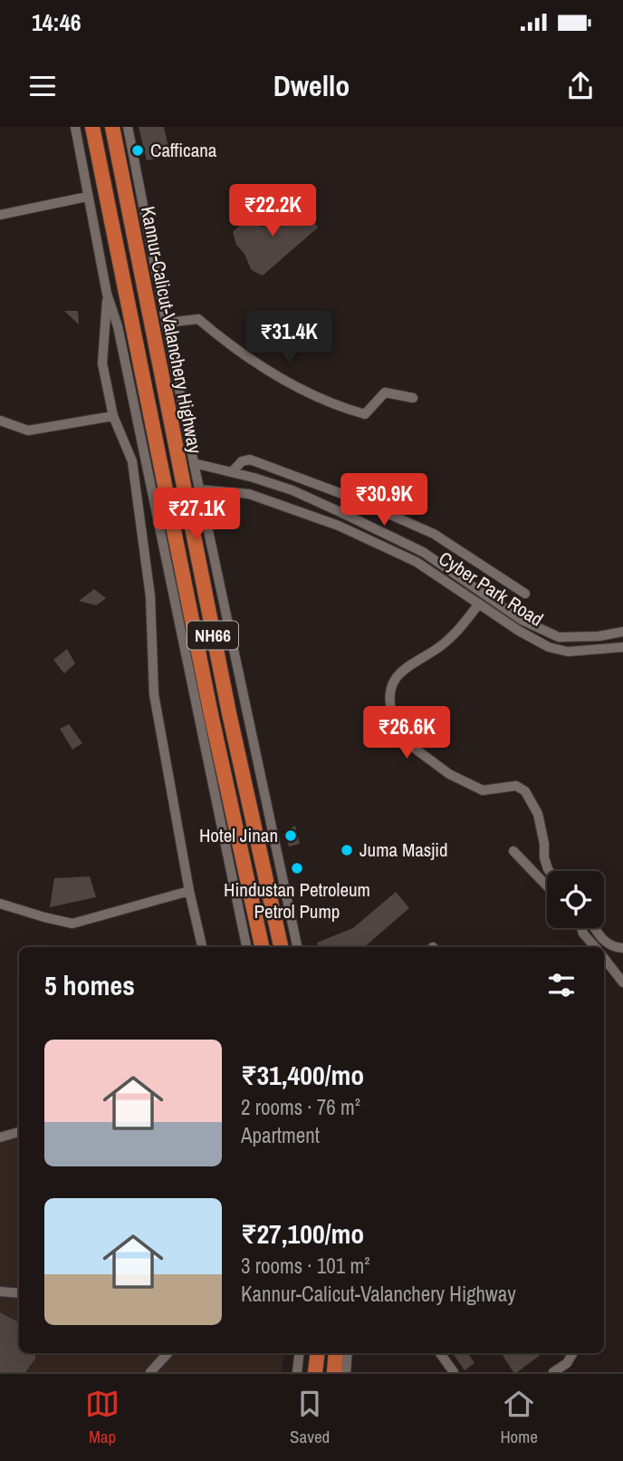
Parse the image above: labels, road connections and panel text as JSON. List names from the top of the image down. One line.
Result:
{"streets":{"highway":["Kannur-Calicut-Valanchery Highway","NH66"],"street":["Cyber Park Road"]},"places":["Cafficana","Hotel Jinan","Juma Masjid","Hindustan Petroleum Petrol Pump"],"page":{"status":"14:46","header":"Dwello","price":["₹22.2K","₹31.4K","₹30.9K","₹27.1K","₹26.6K"],"heading":"5 homes","list":[{"name":"₹31,400/mo","note":"2 rooms · 76 m² · Apartment"},{"name":"₹27,100/mo","note":"3 rooms · 101 m² · Kannur-Calicut-Valanchery Highway"}],"tabs":["Map","Saved","Home"]}}
